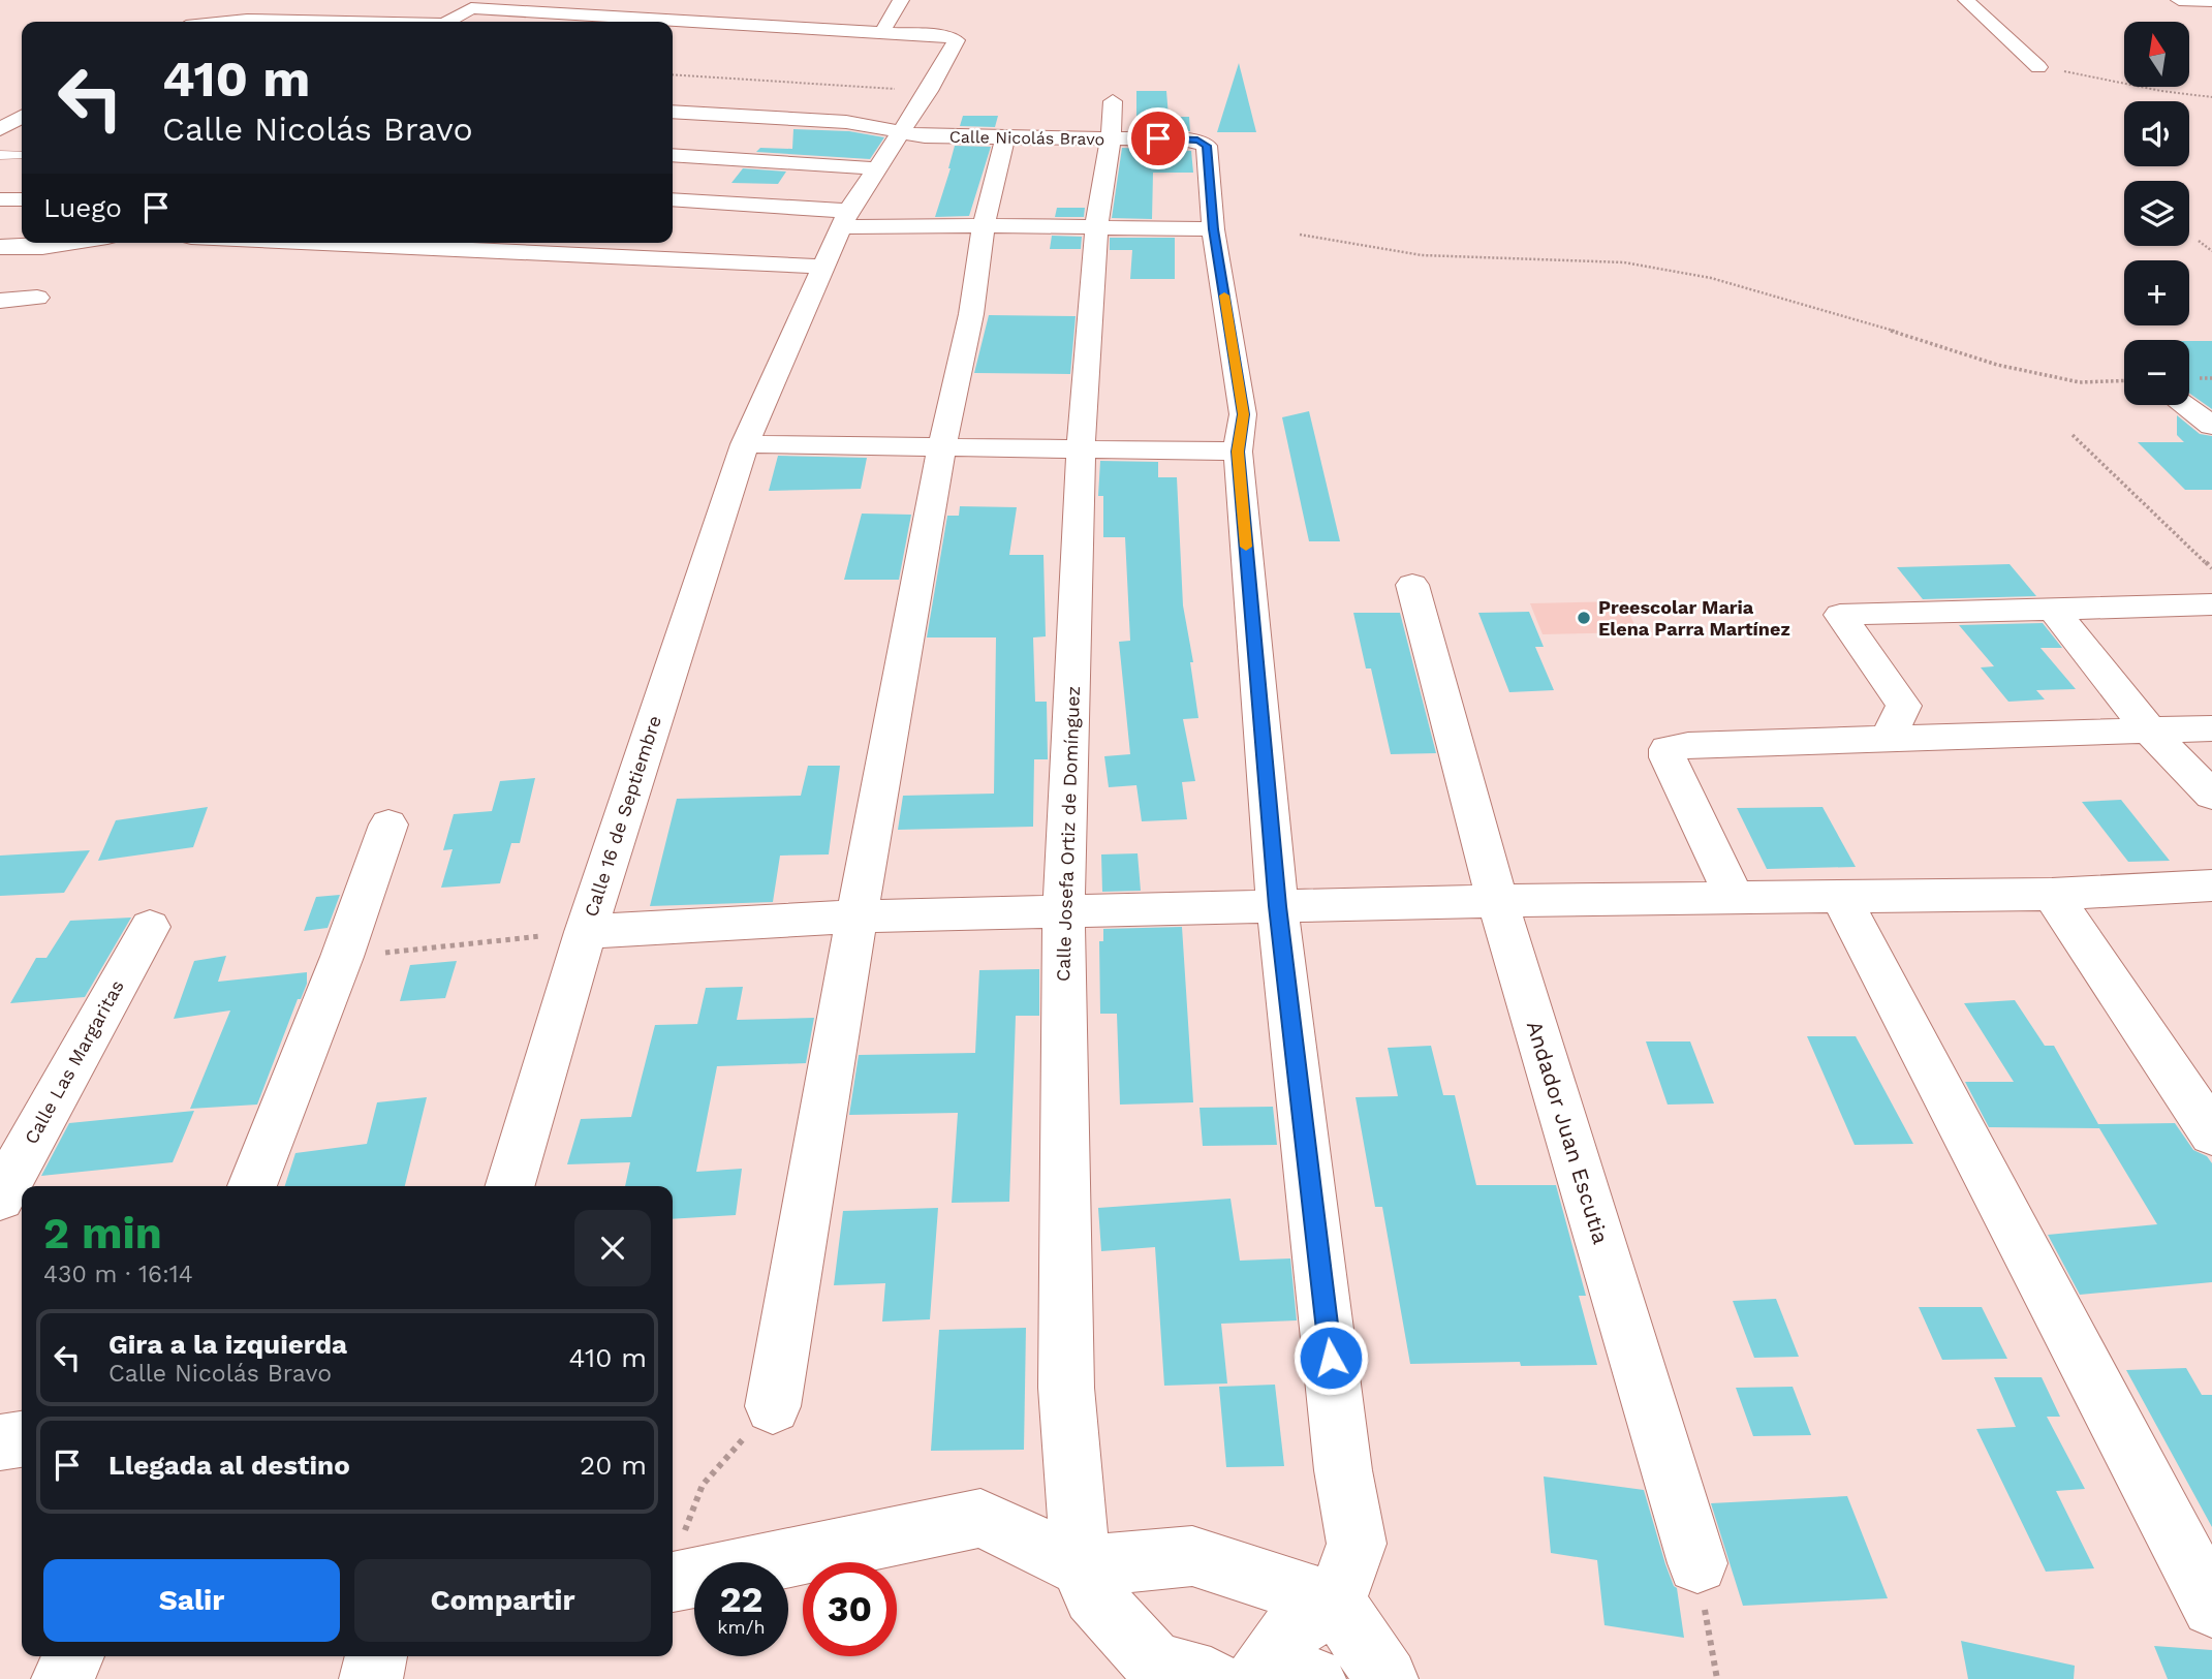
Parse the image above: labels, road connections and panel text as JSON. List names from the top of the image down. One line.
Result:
{"streets":{"street":["Calle Nicolás Bravo","Calle 16 de Septiembre","Calle Josefa Ortiz de Domínguez","Calle Las Margaritas","Andador Juan Escutia"]},"crossings":[["Calle Nicolás Bravo","Calle 16 de Septiembre"],["Calle Nicolás Bravo","Calle Josefa Ortiz de Domínguez"]],"places":["Preescolar Maria Elena Parra Martínez"],"north":"top","page":{"map_buttons":["+","−"],"turn":["410 m","Calle Nicolás Bravo"],"then":"Luego","heading":["2 min","430 m · 16:14"],"list":[{"name":"Gira a la izquierda","note":"Calle Nicolás Bravo","value":"410 m"},{"name":"Llegada al destino","value":"20 m"}],"buttons":["Salir","Compartir"],"speed":"22 km/h","limit":"30"}}
